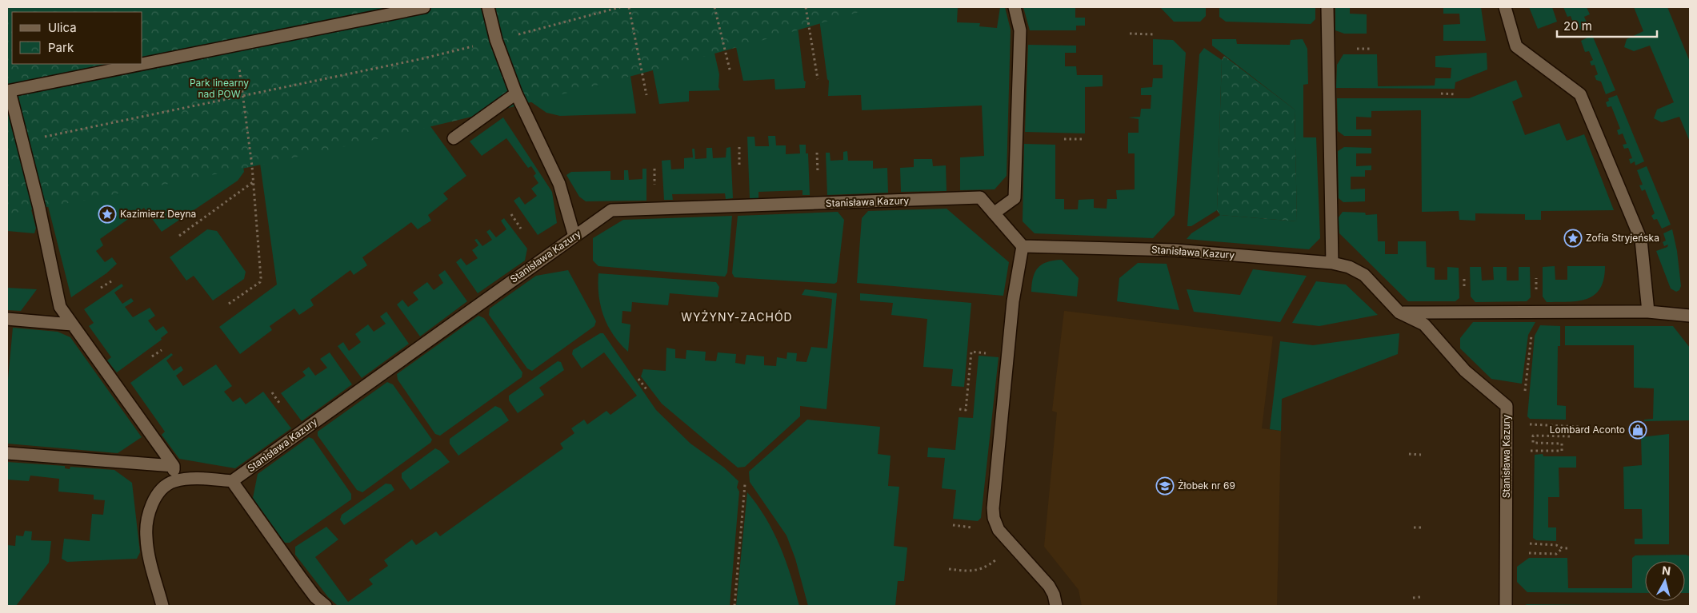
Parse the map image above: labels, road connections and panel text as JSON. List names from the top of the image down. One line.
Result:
{"streets":{"street":["Stanisława Kazury"]},"districts":["WYŻYNY-ZACHÓD"],"parks":["Park linearny nad POW"],"places":{"place":["Kazimierz Deyna","Zofia Stryjeńska"],"shop":["Lombard Aconto"],"school or university":["Żłobek nr 69"]},"legend":["Ulica","Park"],"scale_bar":"20 m","north":"top"}
